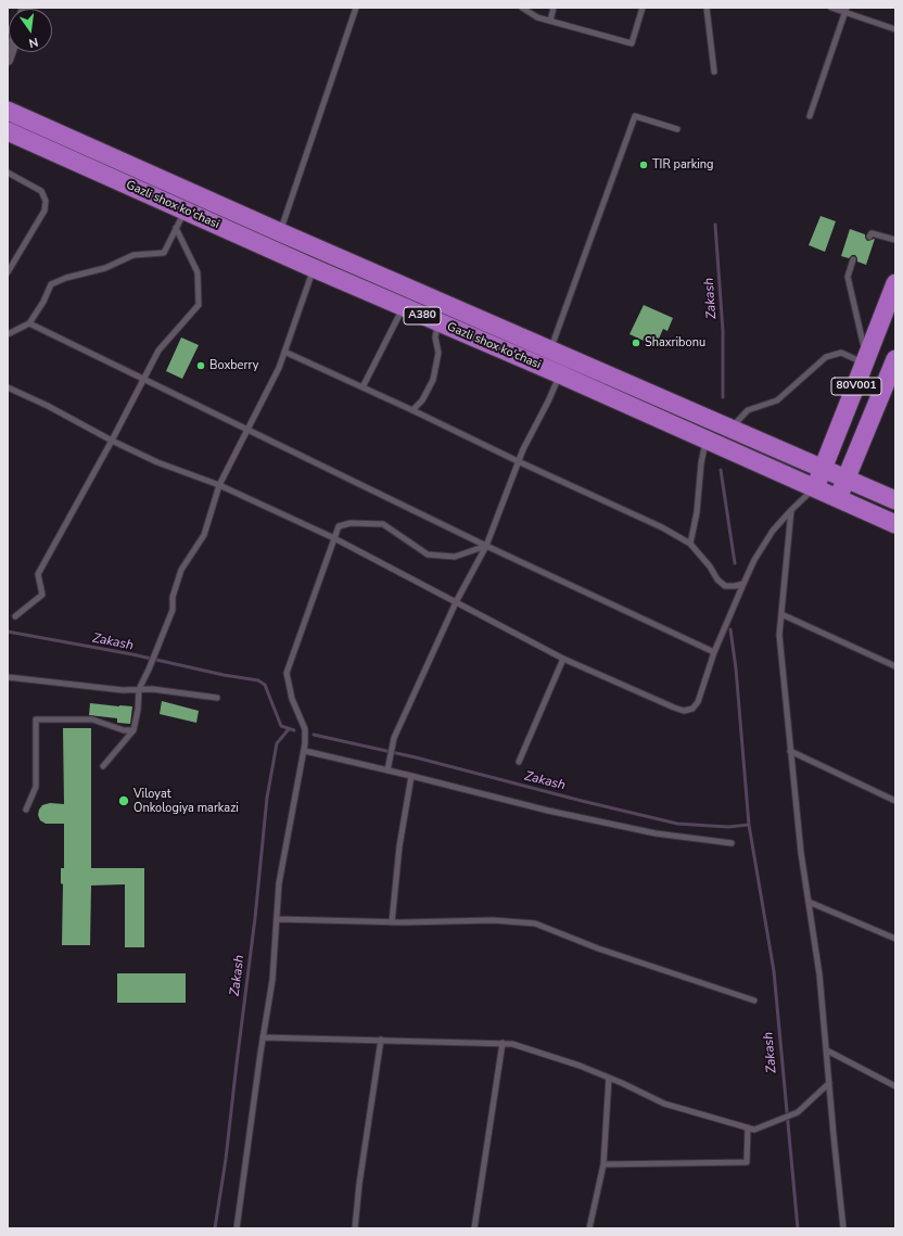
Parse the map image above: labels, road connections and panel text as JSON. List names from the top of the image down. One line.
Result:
{"streets":{"highway":["Gazli shox ko'chasi","A380","80V001"]},"crossings":[["Gazli shox ko'chasi","A380"],["Gazli shox ko'chasi","80V001"],["A380","80V001"]],"water":["Zakash"],"places":["TIR parking","Shaxribonu","Boxberry","Viloyat Onkologiya markazi"],"north":"bottom"}
